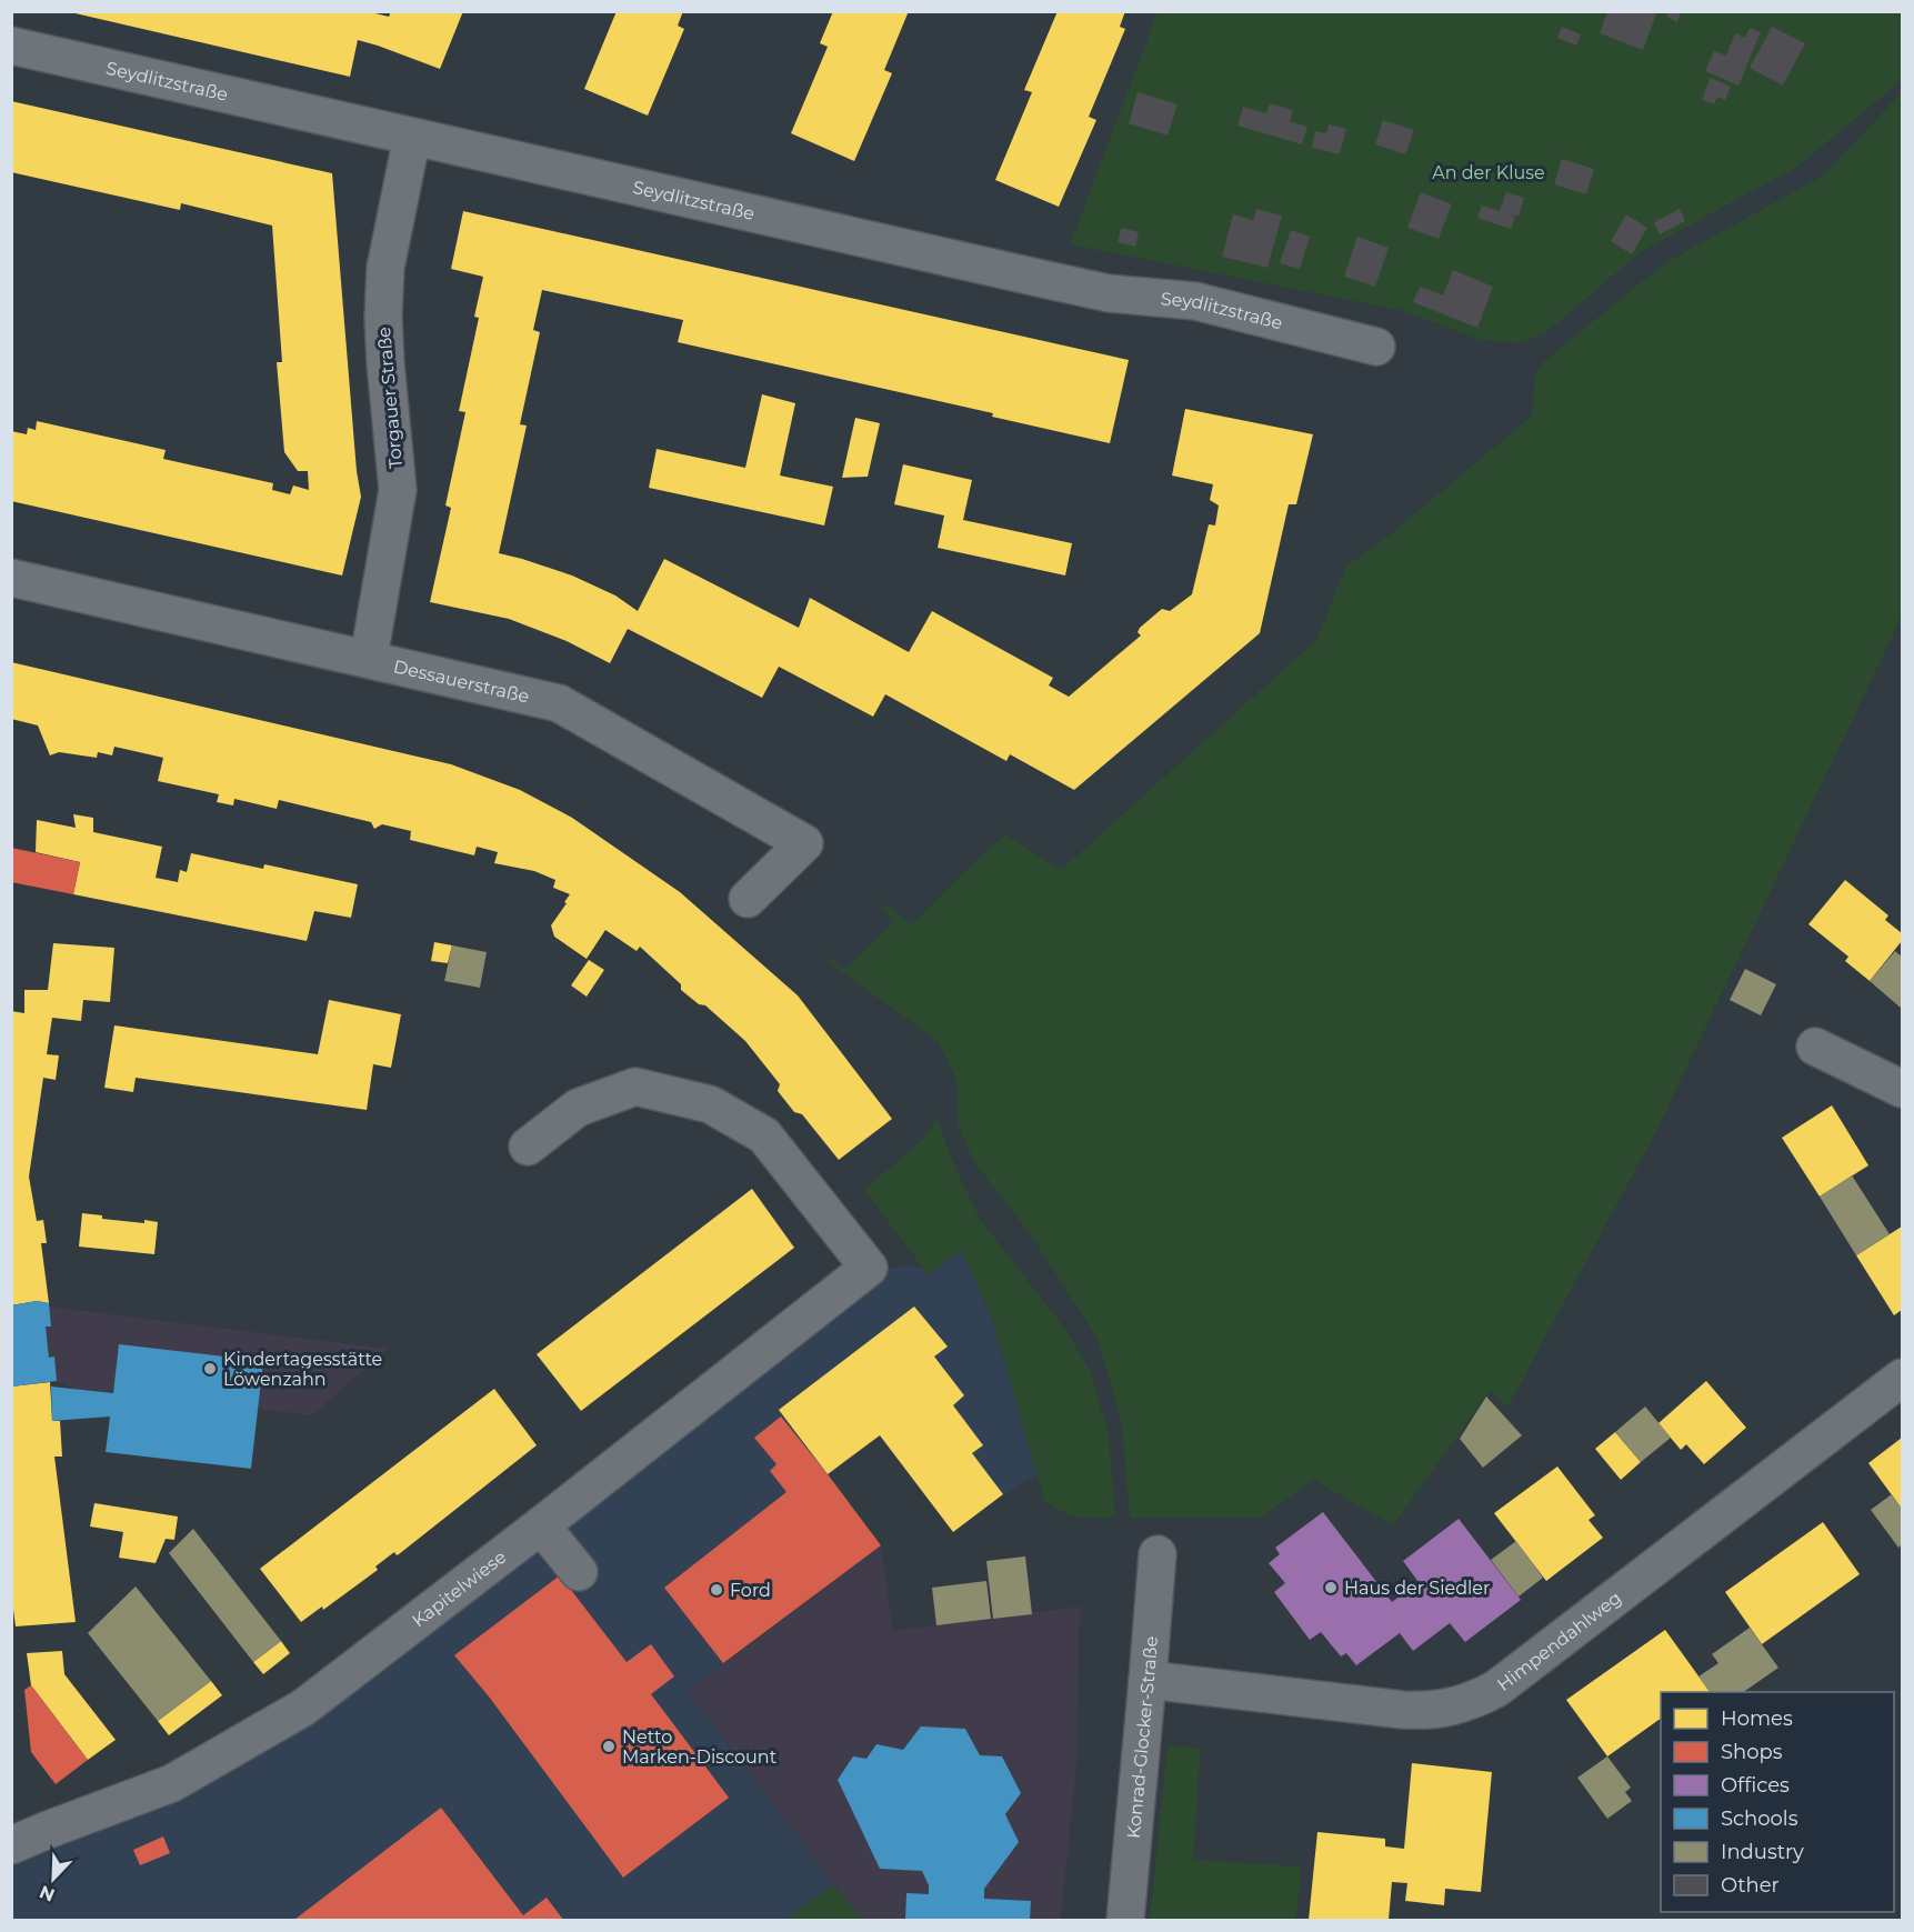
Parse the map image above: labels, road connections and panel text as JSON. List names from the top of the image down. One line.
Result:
{"streets":{"street":["Seydlitzstraße","Torgauer Straße","Dessauerstraße","Kapitelwiese","Himpendahlweg","Konrad-Glocker-Straße"]},"crossings":[["Seydlitzstraße","Torgauer Straße"],["Torgauer Straße","Dessauerstraße"],["Himpendahlweg","Konrad-Glocker-Straße"]],"parks":["An der Kluse"],"places":["Kindertagesstätte Löwenzahn","Haus der Siedler","Ford","Netto Marken-Discount"],"legend":["Homes","Shops","Offices","Schools","Industry","Other"],"north":"bottom left"}
